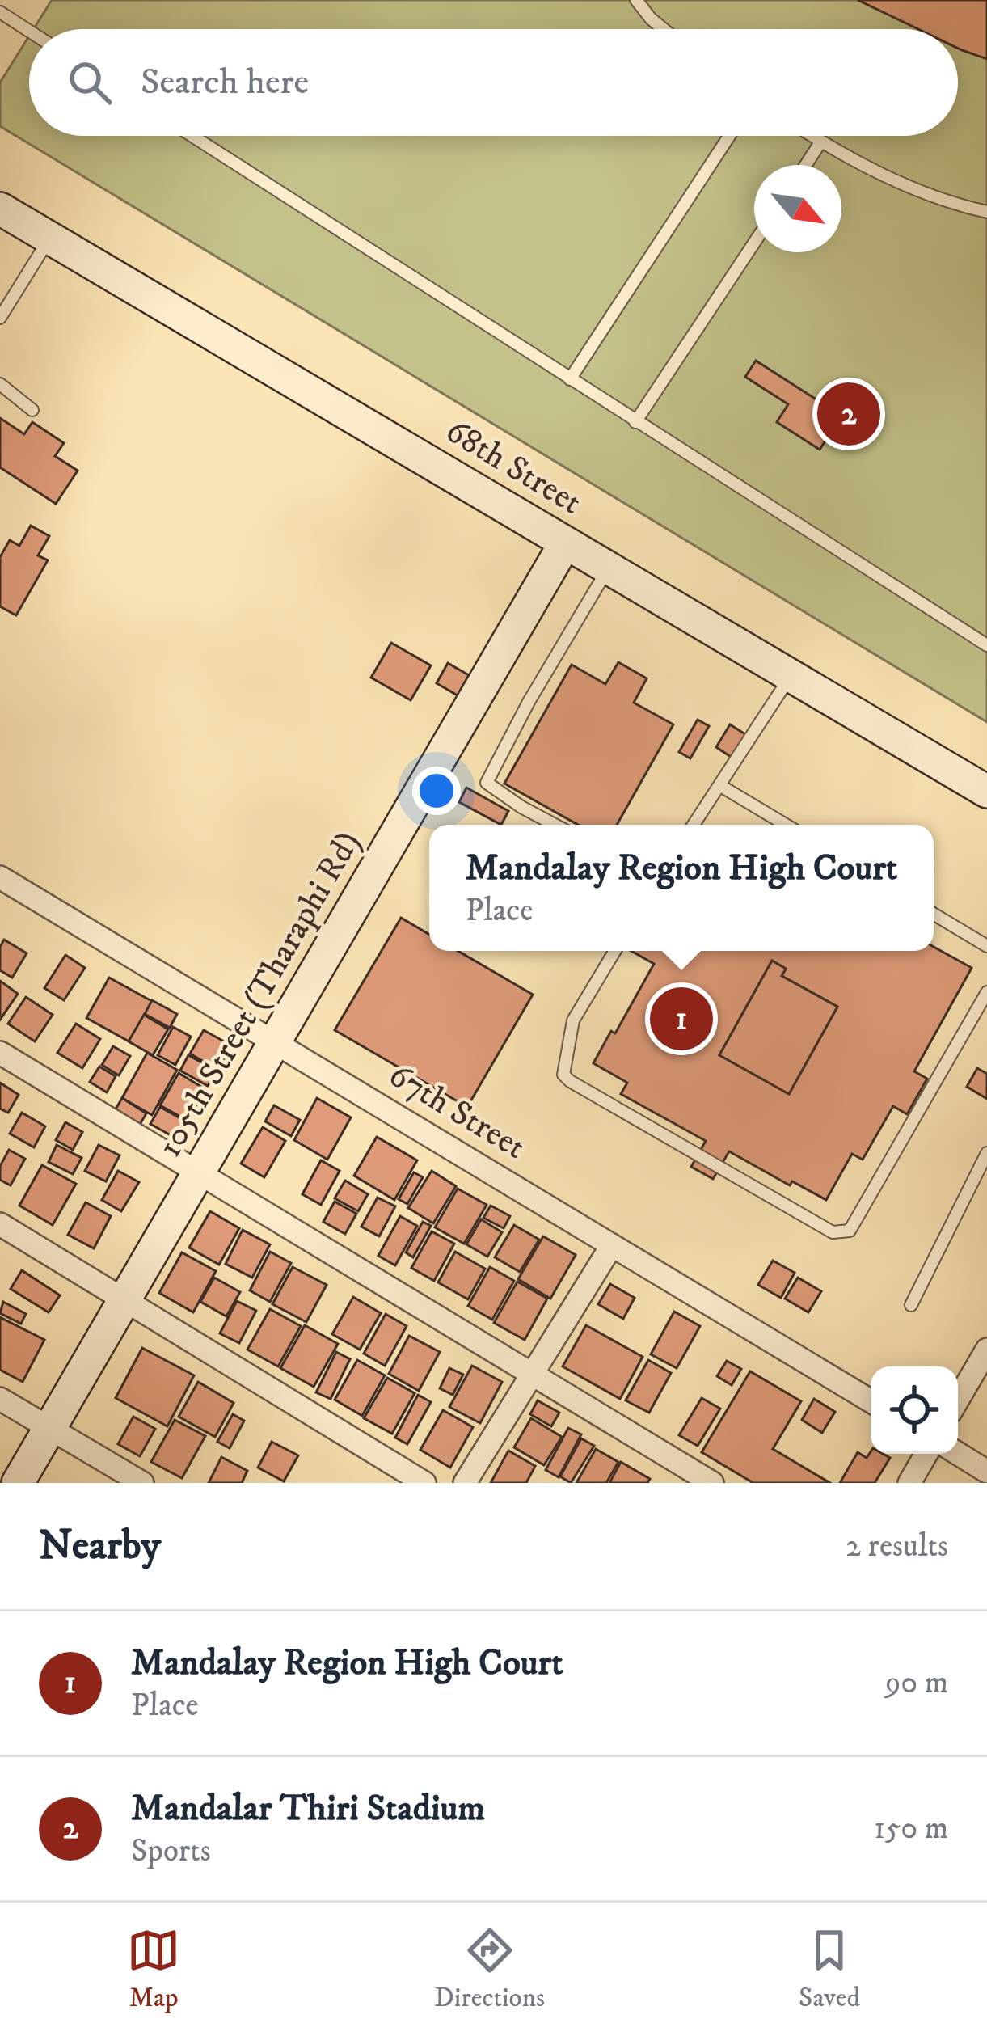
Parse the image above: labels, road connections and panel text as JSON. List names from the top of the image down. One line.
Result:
{"streets":{"main road":["68th Street","105th Street (Tharaphi Rd)"],"street":["67th Street"]},"crossings":[["68th Street","105th Street (Tharaphi Rd)"],["105th Street (Tharaphi Rd)","67th Street"]],"north":"bottom right","page":{"search":"Search here","pins":["2","1"],"popup":["Mandalay Region High Court","Place"],"heading":["Nearby","2 results"],"list":[{"mark":"1","name":"Mandalay Region High Court","note":"Place","value":"90 m"},{"mark":"2","name":"Mandalar Thiri Stadium","note":"Sports","value":"150 m"}],"nav":["Map","Directions","Saved"]}}
